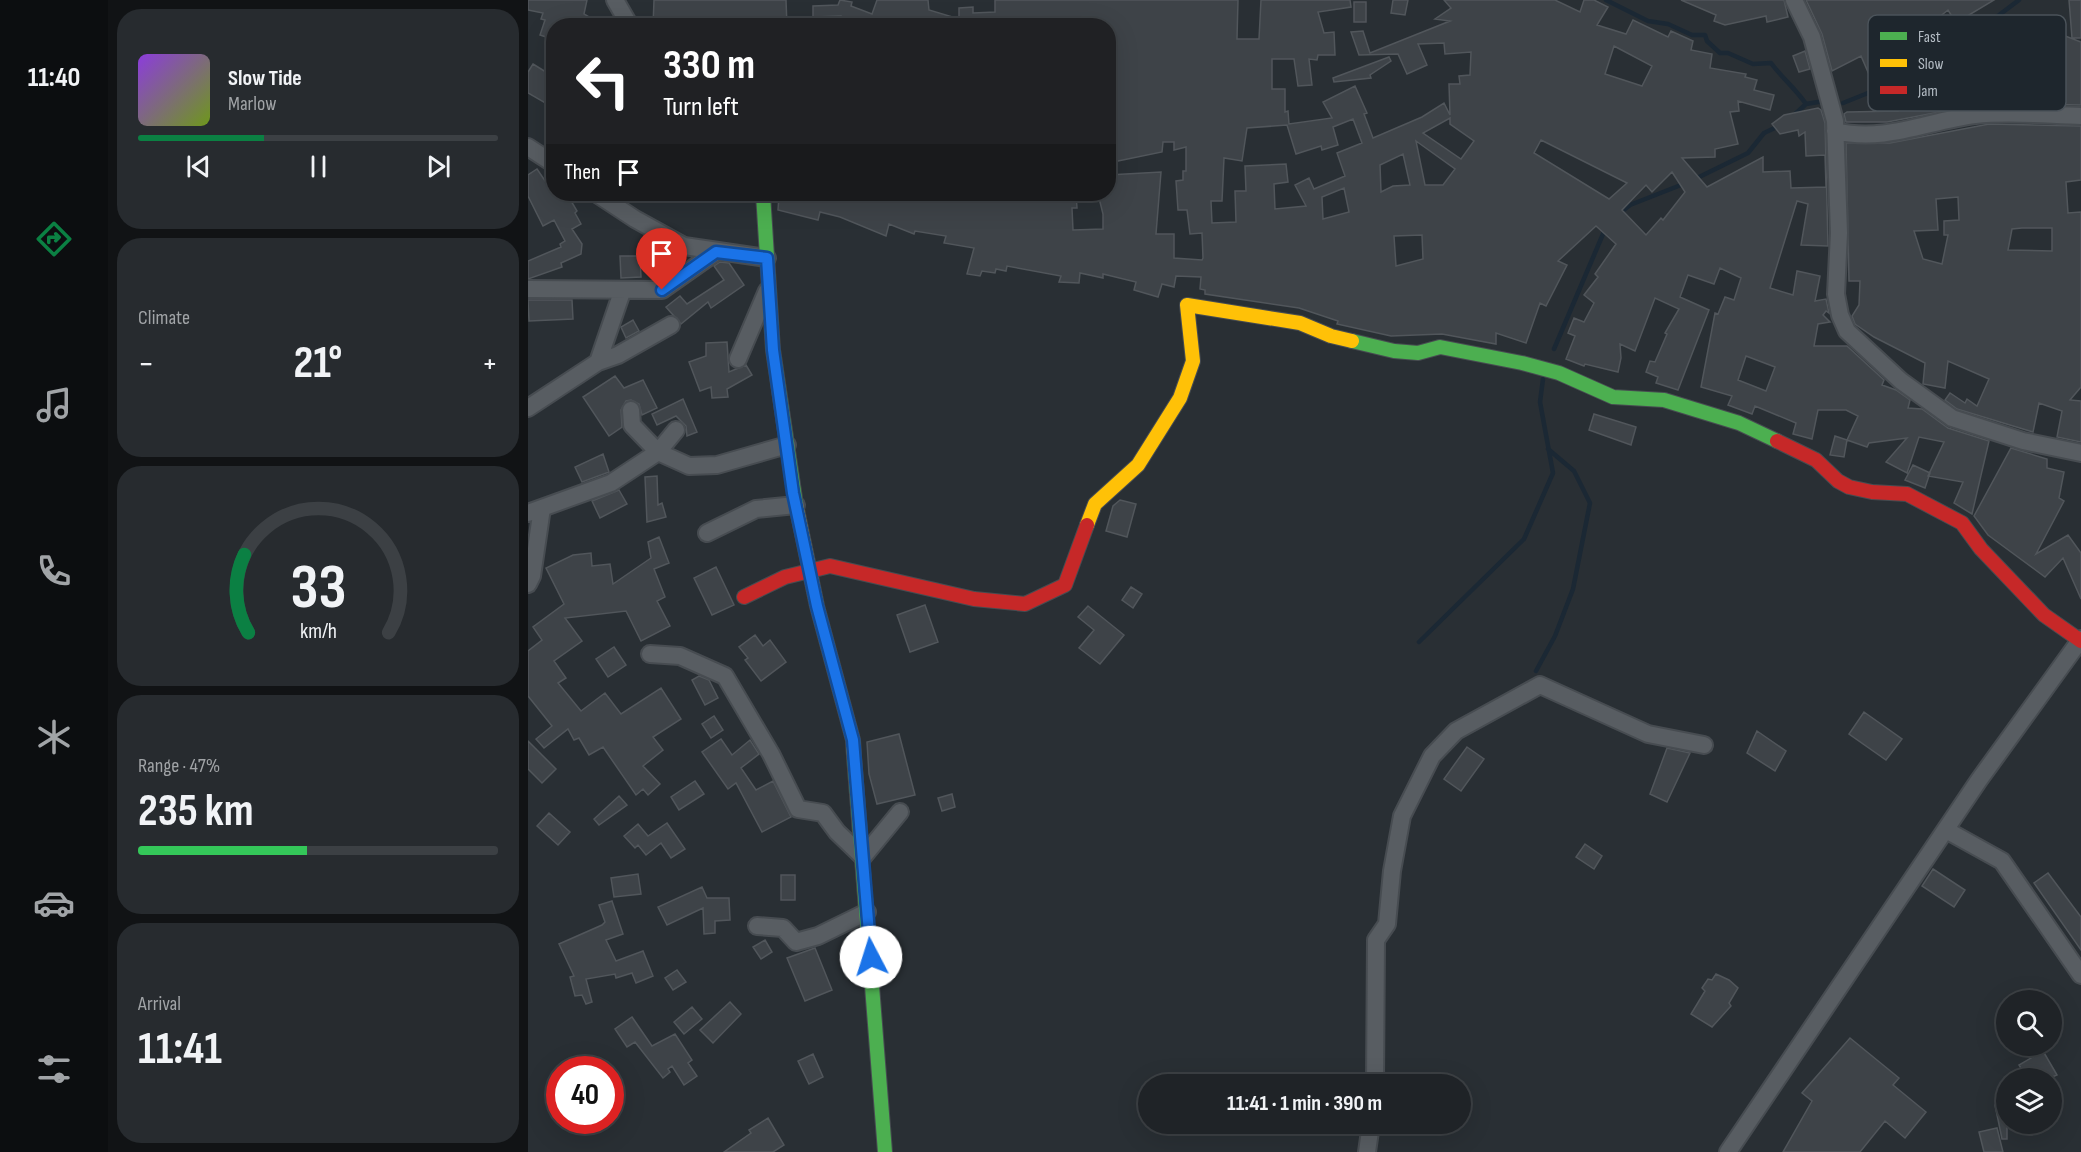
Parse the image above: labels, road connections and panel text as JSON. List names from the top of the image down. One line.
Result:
{"legend":["Fast","Slow","Jam"],"page":{"tabs":"11:40","turn":["330 m","Turn left"],"song":["Slow Tide","Marlow"],"then":"Then","tile":["Climate",["Range · 47%","235 km"],["Arrival","11:41"]],"heat":["−","21°","+"],"limit":"40","trip":"11:41 · 1 min · 390 m","gauge":["33","km/h"]}}
